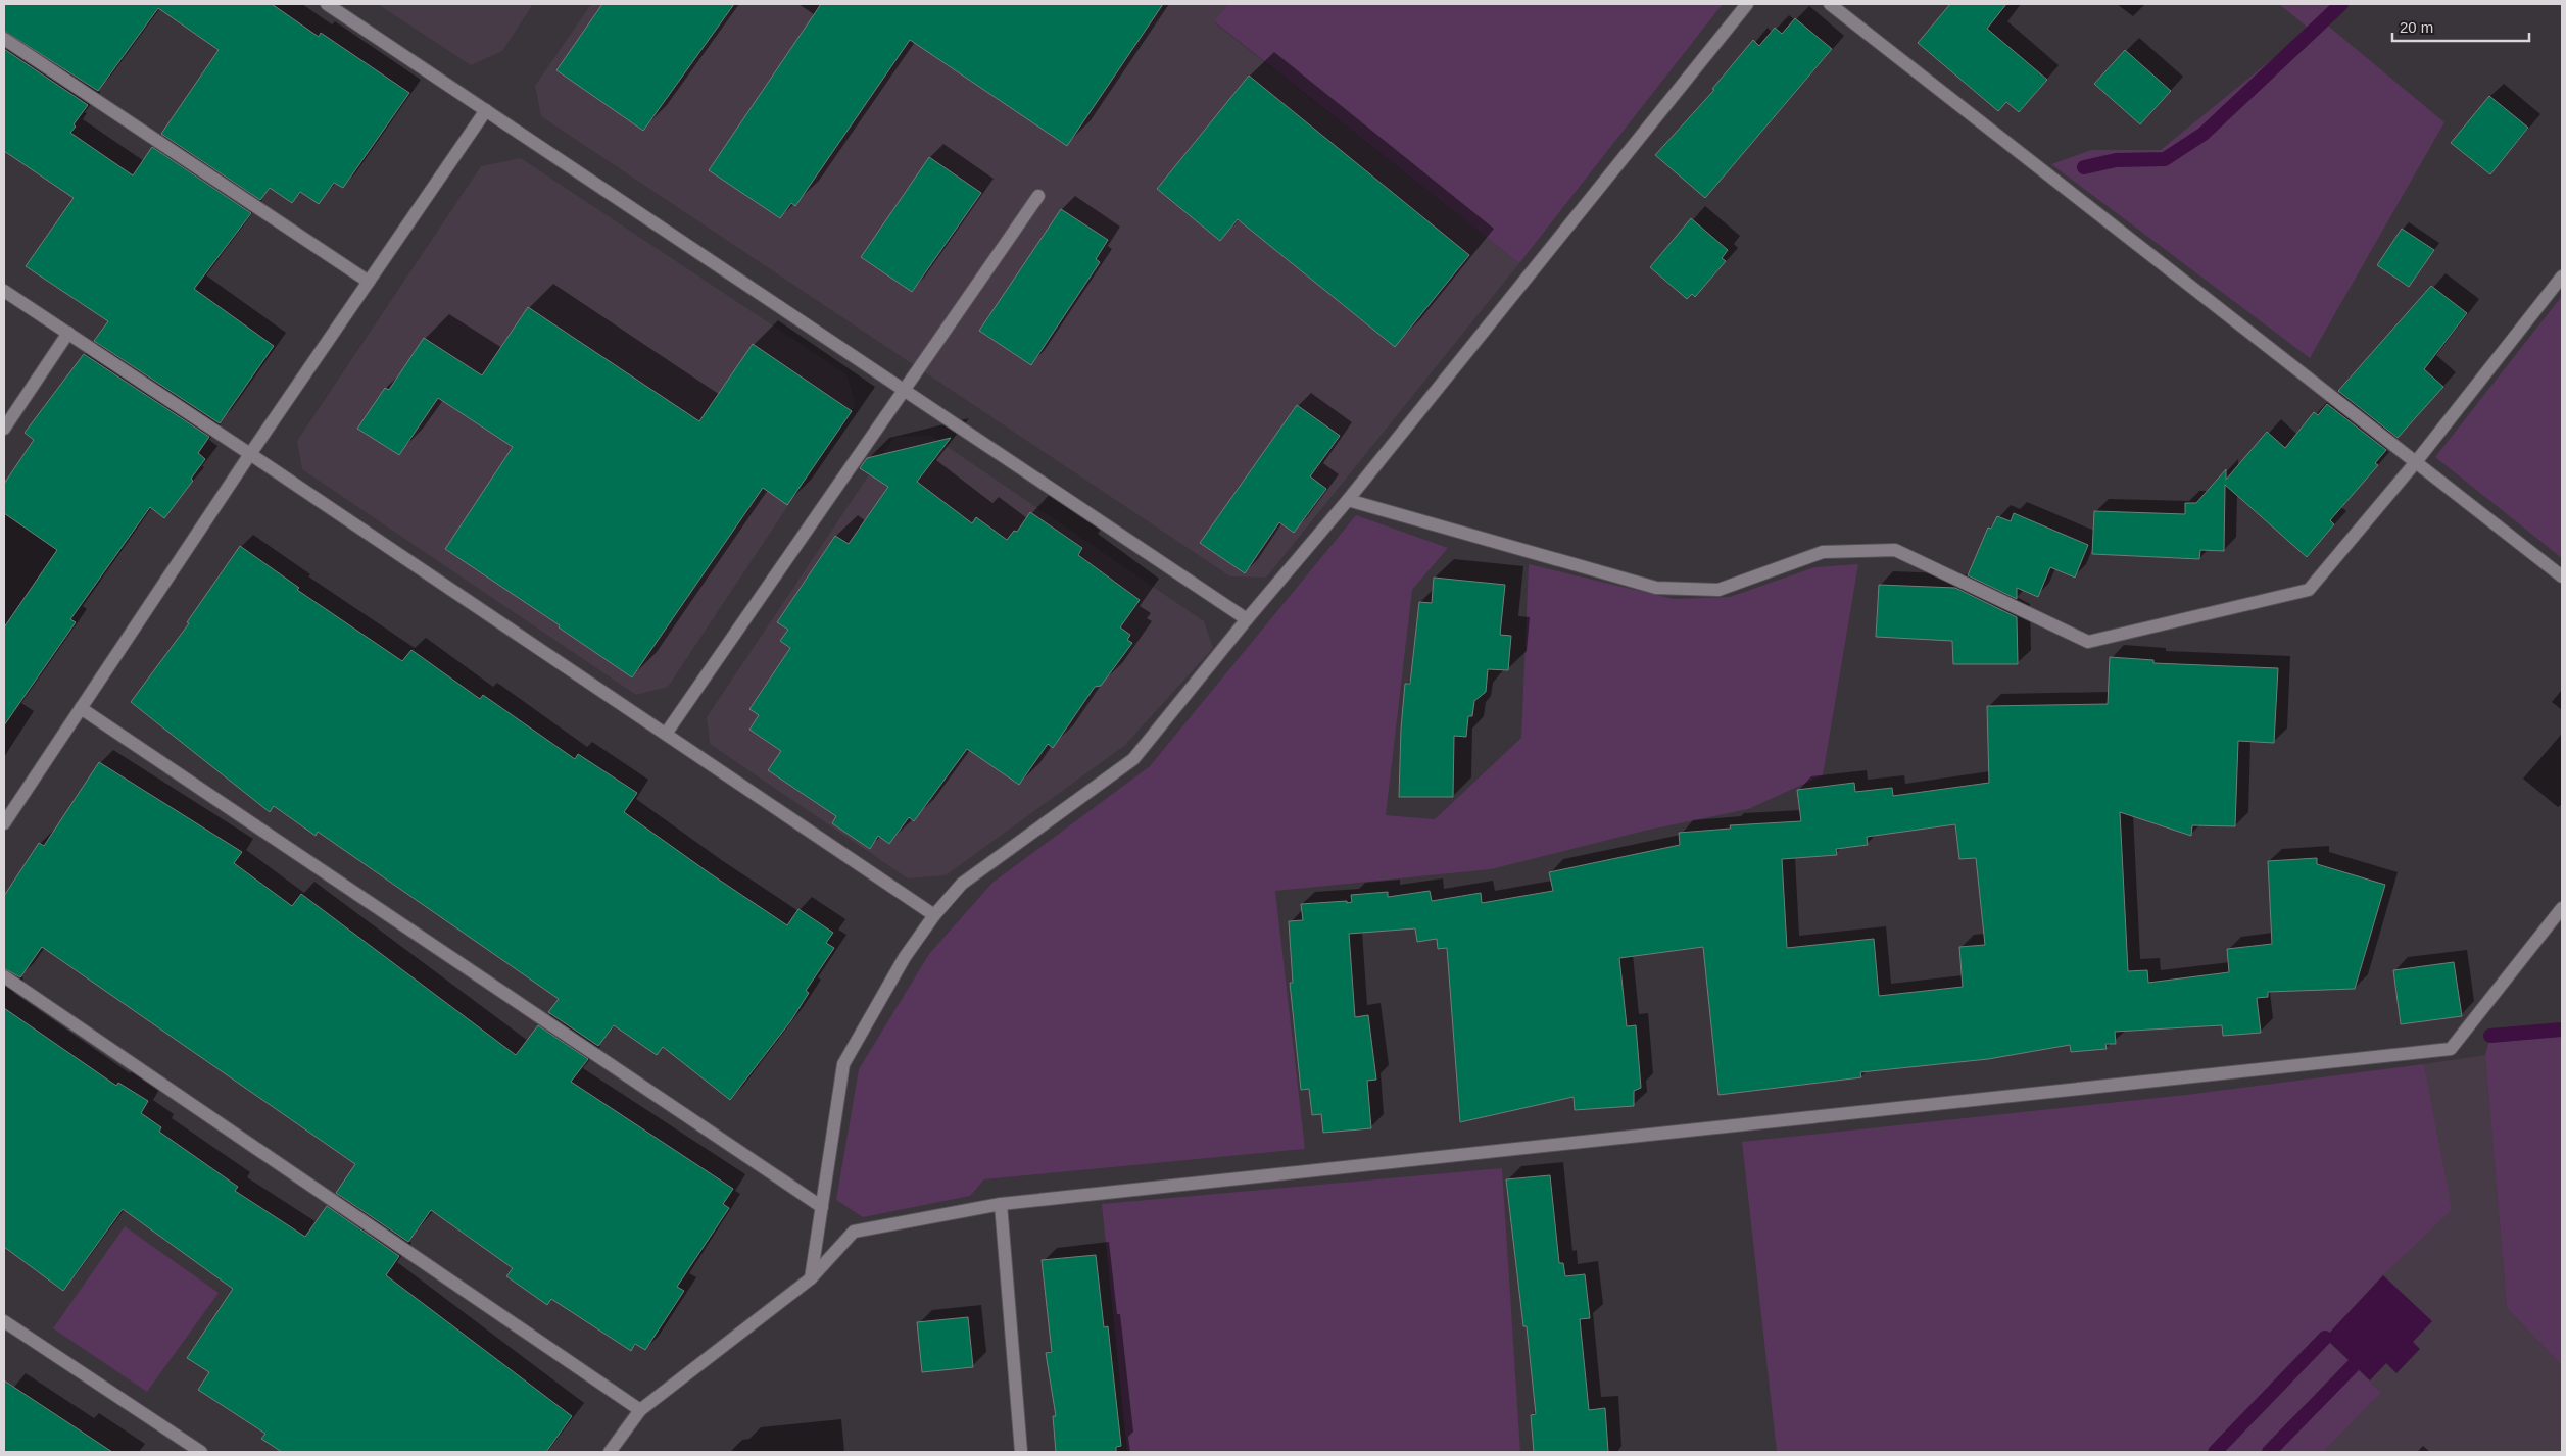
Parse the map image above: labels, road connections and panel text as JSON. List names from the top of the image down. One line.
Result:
{"scale_bar":"20 m"}
